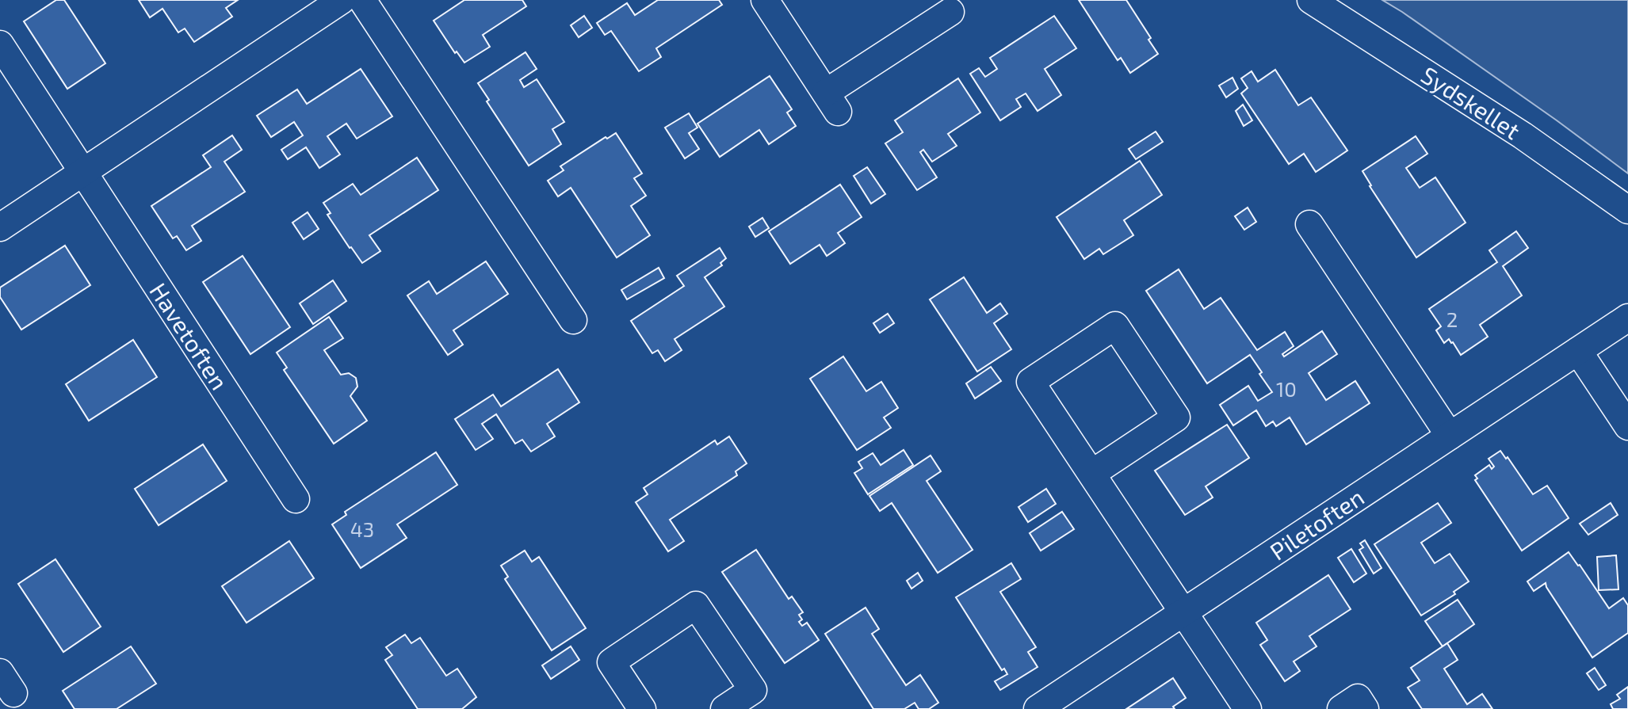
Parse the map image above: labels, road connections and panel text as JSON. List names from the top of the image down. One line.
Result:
{"streets":{"street":["Sydskellet","Havetoften","Piletoften"]},"house_numbers":["2","10","43"]}
